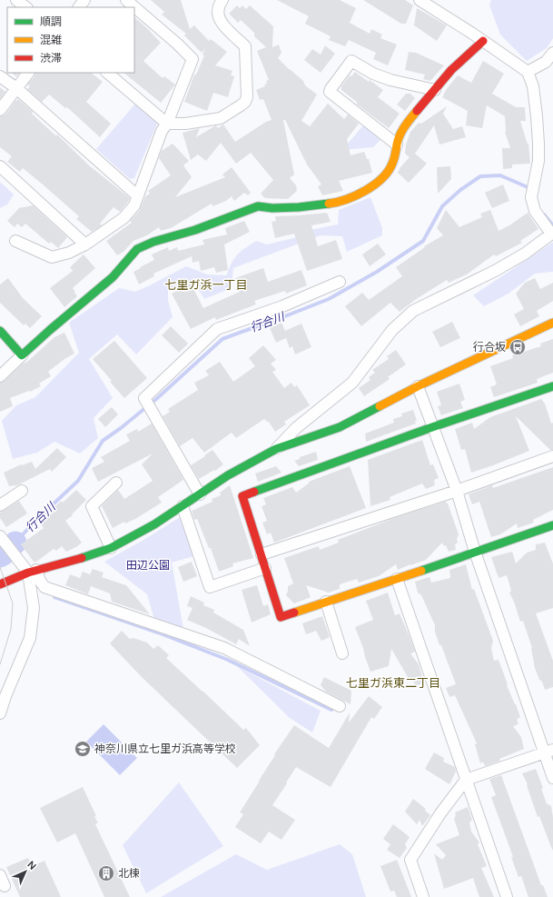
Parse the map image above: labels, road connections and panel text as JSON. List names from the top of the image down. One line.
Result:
{"districts":["七里ガ浜一丁目","七里ガ浜東二丁目"],"water":["行合川"],"parks":["田辺公園"],"places":{"bus stop":["行合坂"],"school or university":["神奈川県立七里ガ浜高等学校"],"building":["北棟"]},"legend":["順調","混雑","渋滞"],"north":"top right"}
